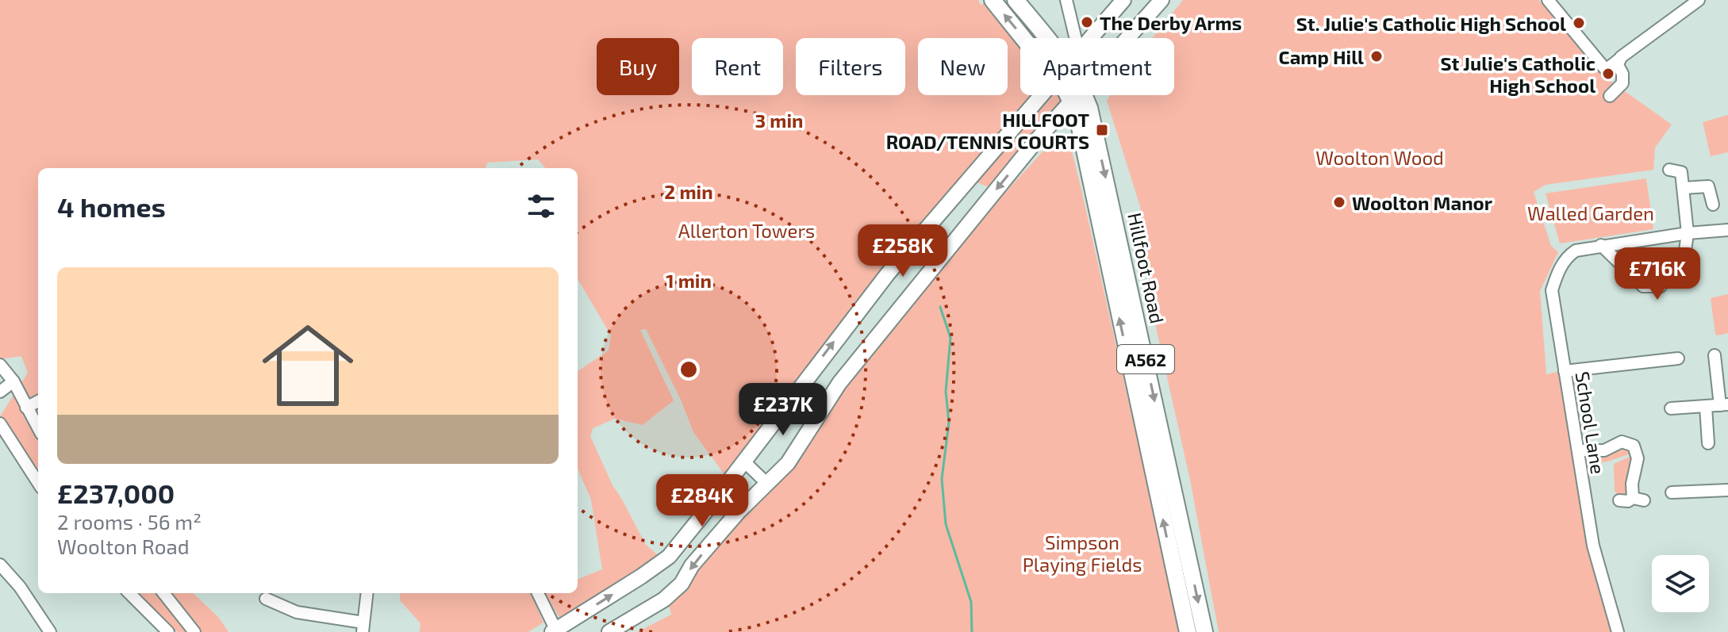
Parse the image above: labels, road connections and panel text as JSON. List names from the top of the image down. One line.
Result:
{"streets":{"highway":["Hillfoot Road","A562"],"street":["School Lane"]},"crossings":[["Hillfoot Road","A562"]],"parks":["Woolton Wood","Walled Garden","Allerton Towers","Simpson Playing Fields"],"places":{"other":["The Derby Arms","St. Julie's Catholic High School","Camp Hill","St Julie's Catholic High School","Woolton Manor"],"transit":["HILLFOOT ROAD/TENNIS COURTS"]},"page":{"chip":["Buy","Rent","Filters","New","Apartment"],"heading":"4 homes","price":["£258K","£716K","£237K","£284K"],"list":[{"name":"£237,000","note":"2 rooms · 56 m² · Woolton Road"}]},"rings":["3 min","2 min","1 min"]}
